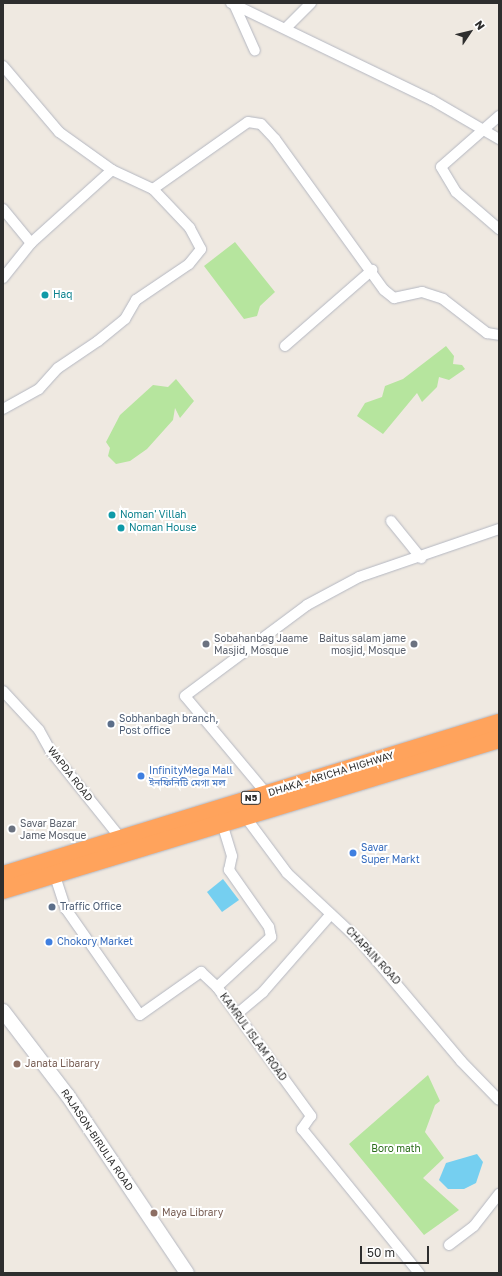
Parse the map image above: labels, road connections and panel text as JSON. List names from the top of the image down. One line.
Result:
{"streets":{"highway":["DHAKA - ARICHA HIGHWAY","N5"],"street":["WAPDA ROAD","CHAPAIN ROAD","KAMRUL ISLAM ROAD","RAJASON-BIRULIA ROAD"]},"crossings":[["WAPDA ROAD","DHAKA - ARICHA HIGHWAY"],["DHAKA - ARICHA HIGHWAY","CHAPAIN ROAD"],["DHAKA - ARICHA HIGHWAY","KAMRUL ISLAM ROAD"]],"parks":["Boro math"],"places":["Haq","Noman' Villah","Noman House","Sobahanbag Jaame Masjid, Mosque","Baitus salam jame mosjid, Mosque","Sobhanbagh branch, Post office","InfinityMega Mall ইনফিনিটি মেগা মল","Savar Bazar Jame Mosque","Savar Super Markt","Traffic Office","Chokory Market","Janata Libarary","Maya Library"],"scale_bar":"50 m","north":"top right"}
